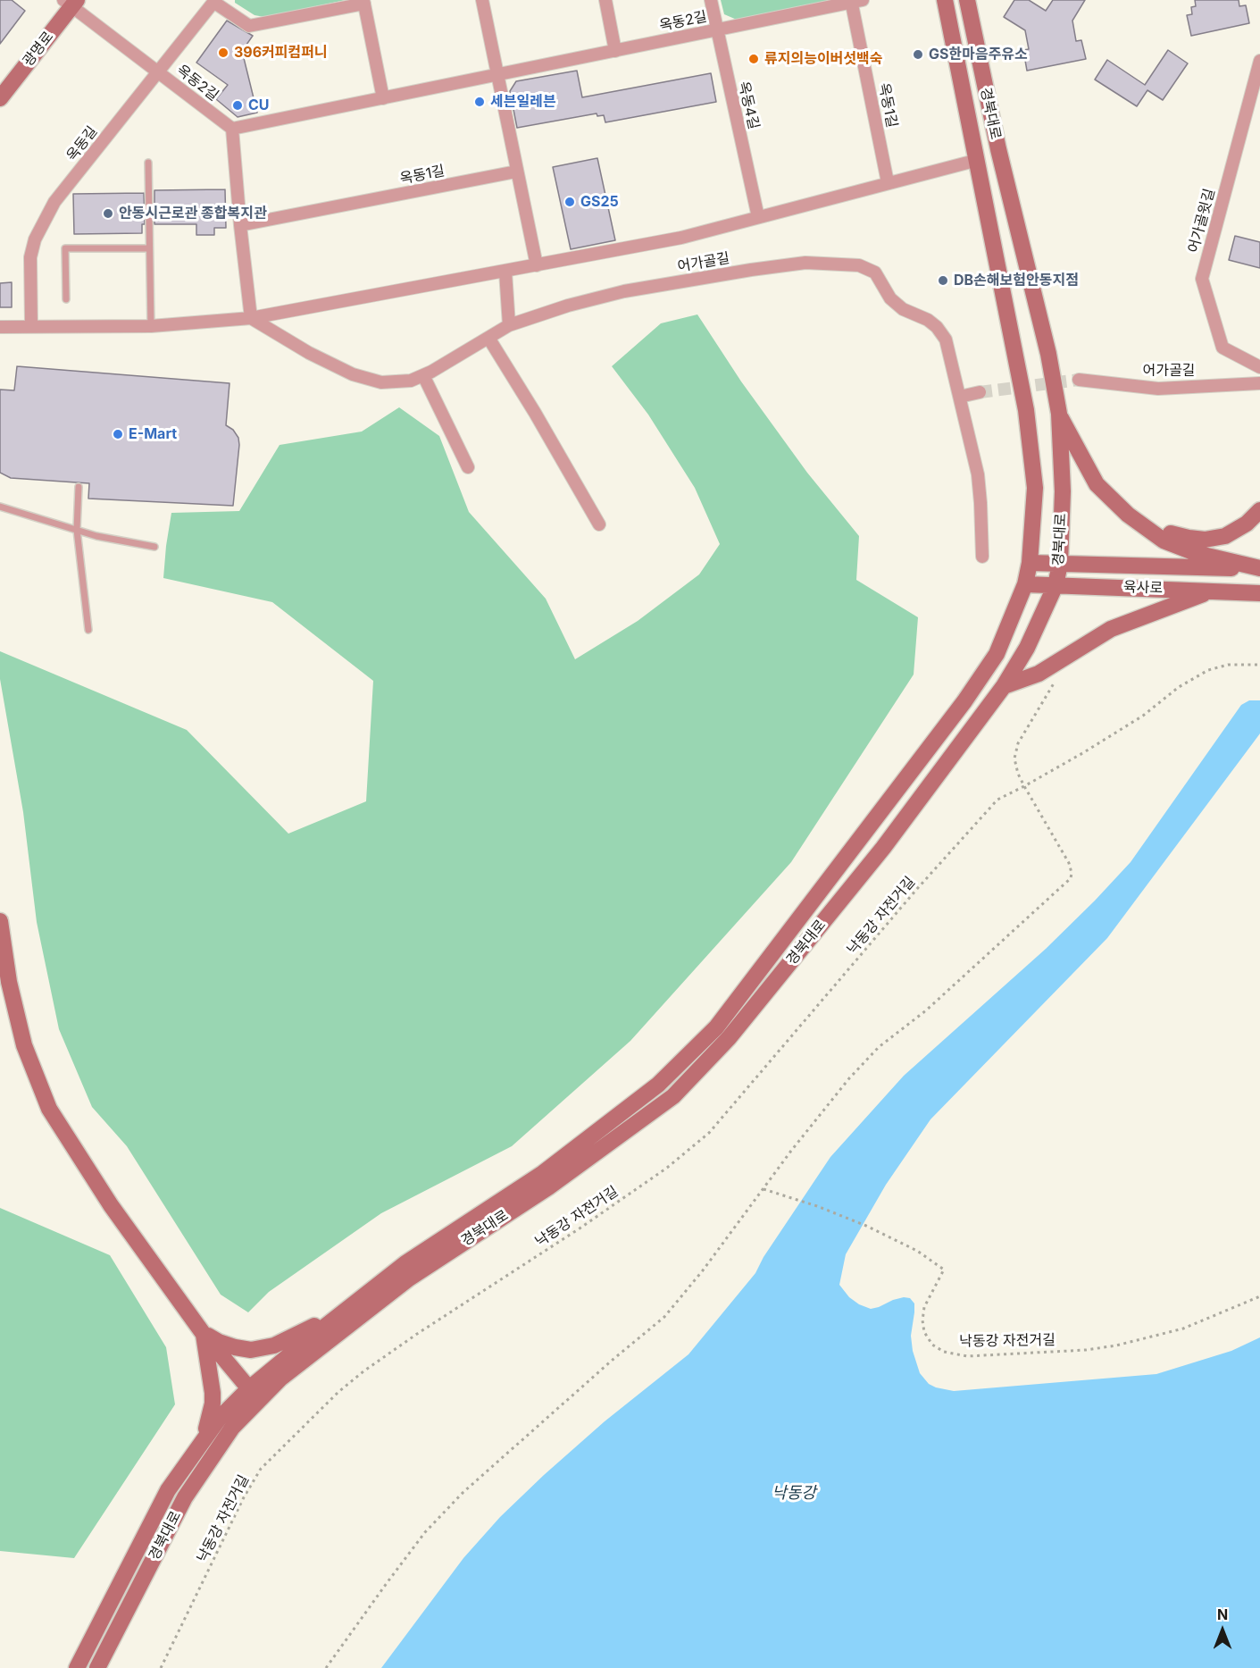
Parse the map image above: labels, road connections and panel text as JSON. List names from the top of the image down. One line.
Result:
{"streets":{"street":["옥동2길","광명로","옥동4길","옥동1길","경북대로","옥동길","어가골윗길","어가골길","육사로"],"path":["낙동강 자전거길"]},"crossings":[["옥동2길","광명로"],["옥동2길","옥동4길"],["옥동2길","옥동1길"],["옥동2길","옥동길"],["경북대로","육사로"]],"water":["낙동강"],"places":["396커피컴퍼니","GS한마음주유소","류지의능이버섯백숙","세븐일레븐","CU","GS25","안동시근로관 종합복지관","DB손해보험안동지점","E-Mart"],"north":"top"}
